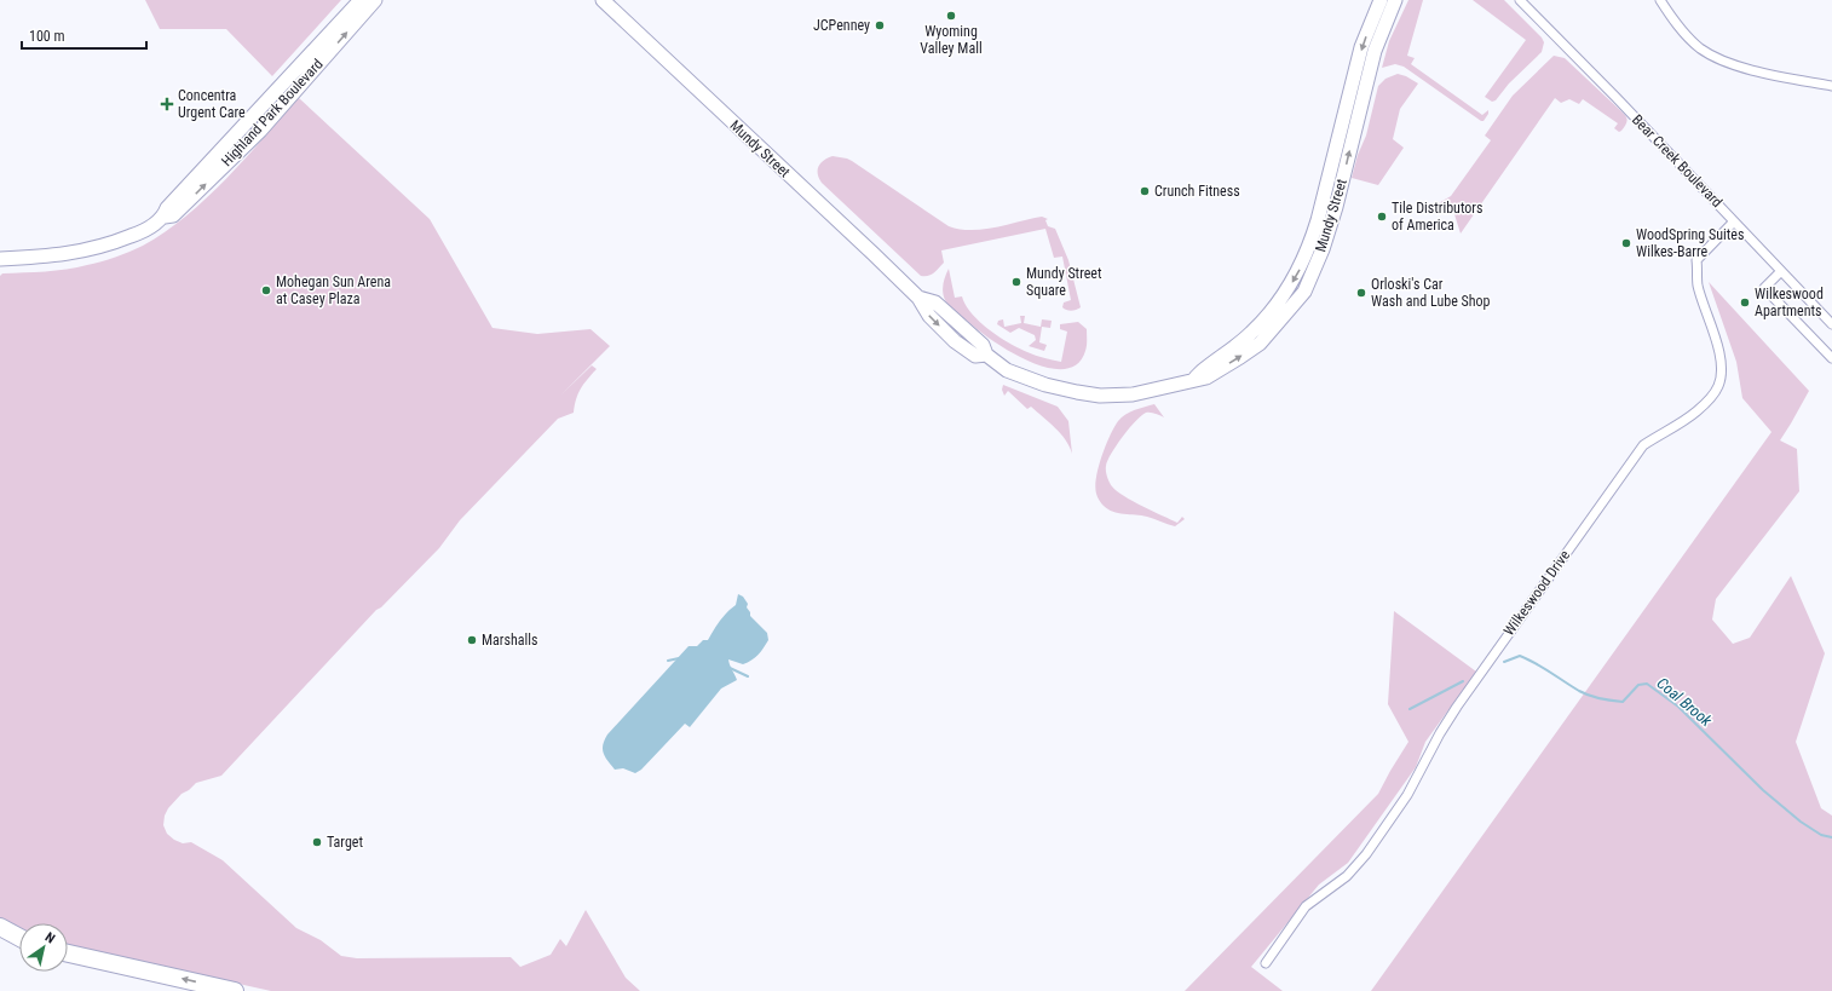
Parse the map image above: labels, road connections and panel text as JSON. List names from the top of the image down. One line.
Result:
{"streets":{"main road":["Highland Park Boulevard","Mundy Street"],"street":["Bear Creek Boulevard","Wilkeswood Drive"]},"crossings":[["Bear Creek Boulevard","Wilkeswood Drive"]],"water":["Coal Brook"],"places":{"other":["Wyoming Valley Mall","JCPenney","Crunch Fitness","Tile Distributors of America","WoodSpring Suites Wilkes-Barre","Mundy Street Square","Mohegan Sun Arena at Casey Plaza","Orloski's Car Wash and Lube Shop","Wilkeswood Apartments","Marshalls","Target"],"health":["Concentra Urgent Care"]},"scale_bar":"100 m","north":"top right"}
